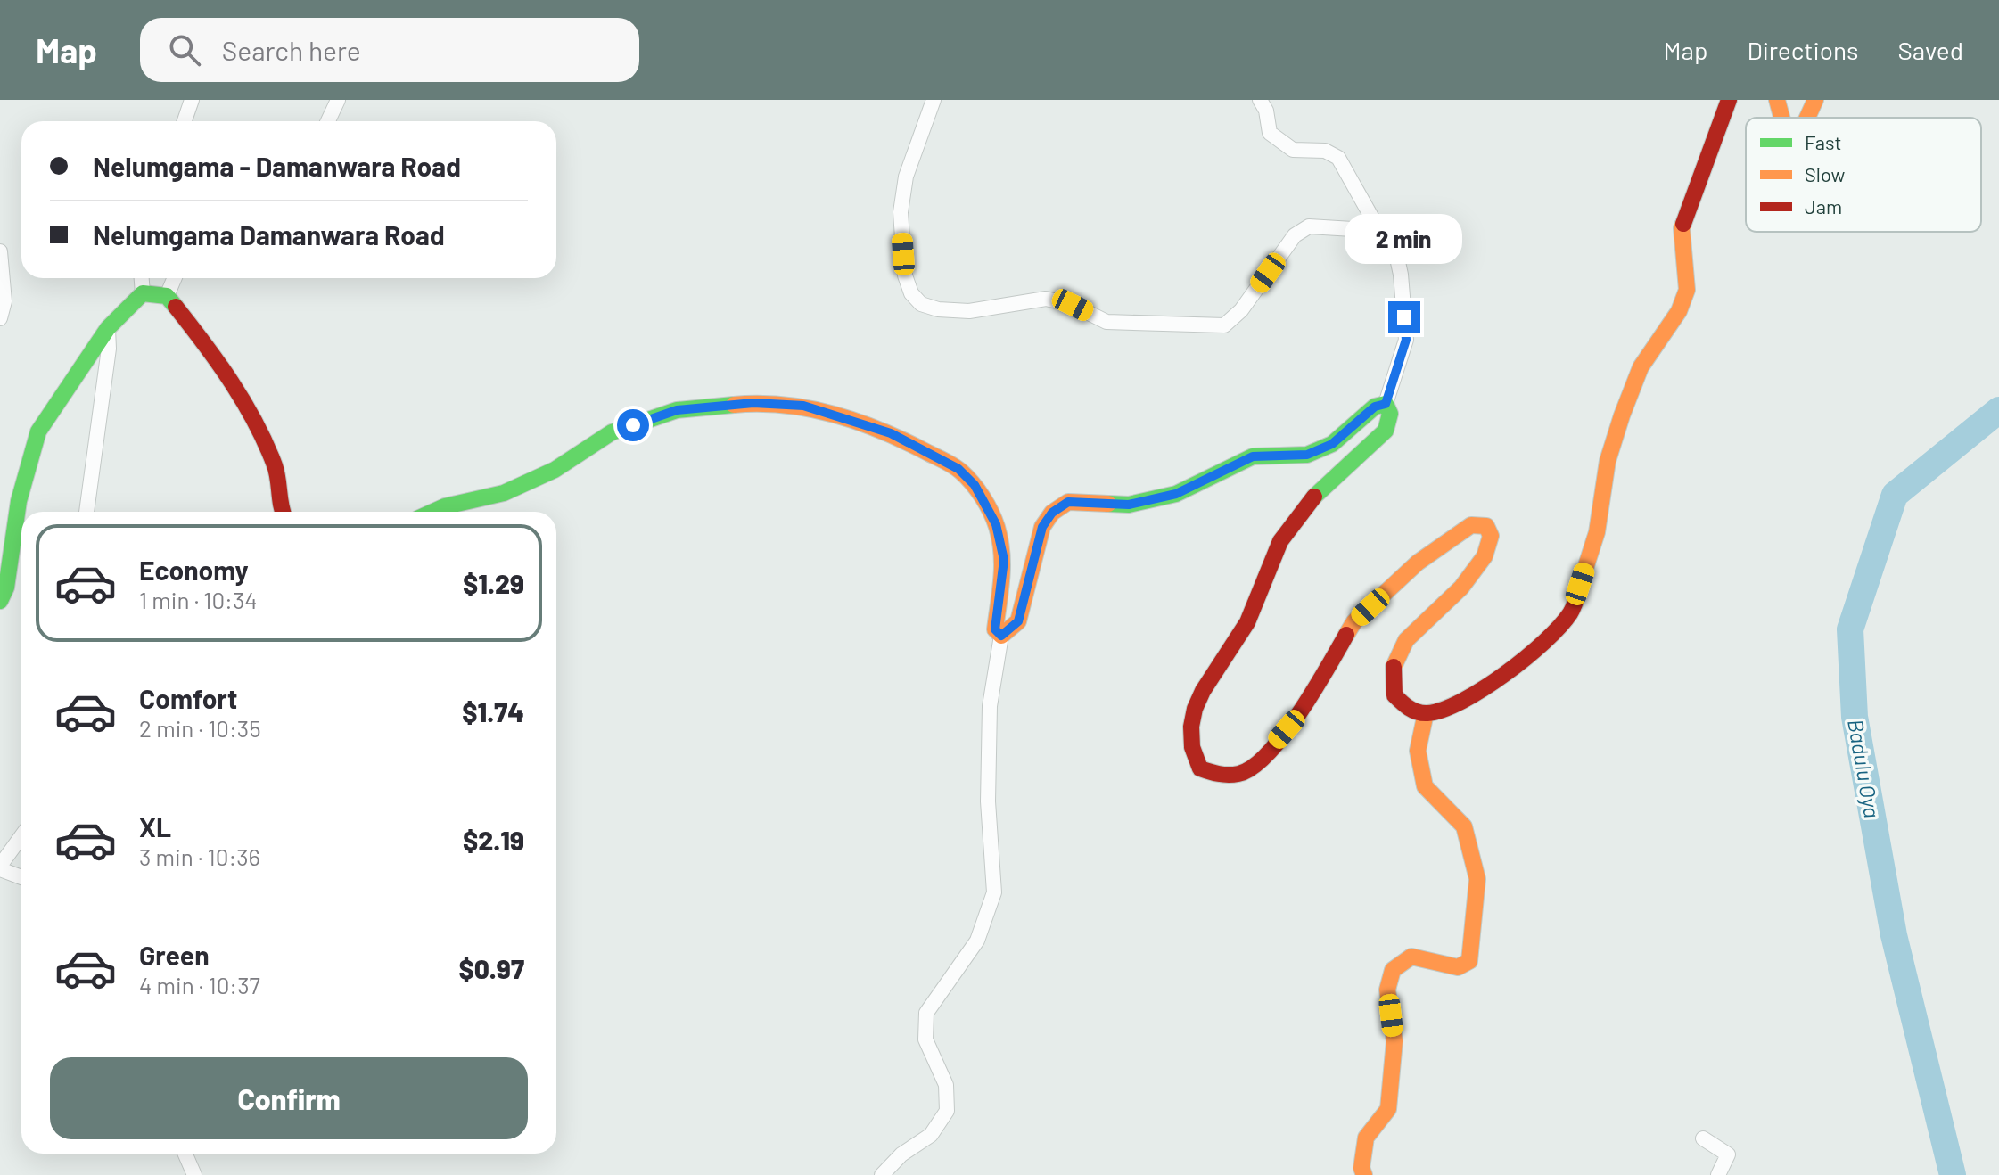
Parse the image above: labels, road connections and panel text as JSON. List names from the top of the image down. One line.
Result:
{"water":["Badulu Oya"],"legend":["Fast","Slow","Jam"],"page":{"header":"Map","search":"Search here","nav":["Map","Directions","Saved"],"banner":["Nelumgama - Damanwara Road","Nelumgama Damanwara Road"],"bubble":"2 min","list":[{"name":"Economy","note":"1 min · 10:34","value":"$1.29"},{"name":"Comfort","note":"2 min · 10:35","value":"$1.74"},{"name":"XL","note":"3 min · 10:36","value":"$2.19"},{"name":"Green","note":"4 min · 10:37","value":"$0.97"}],"buttons":"Confirm"}}
